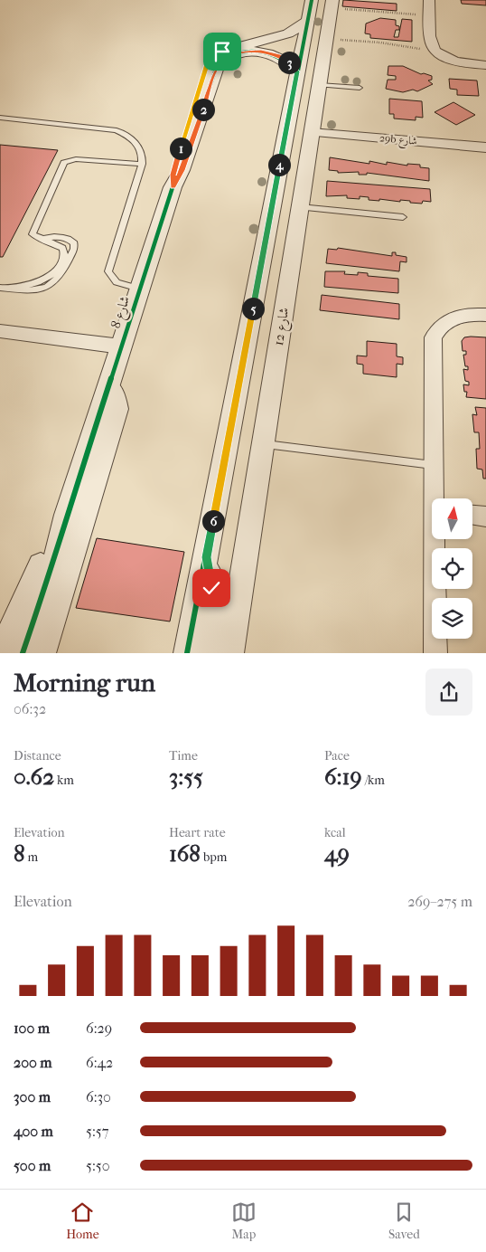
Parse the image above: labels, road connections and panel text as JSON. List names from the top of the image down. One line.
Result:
{"streets":{"street":["29b شارع","شارع 8","شارع 12"]},"crossings":[["29b شارع","شارع 12"]],"north":"top","page":{"pins":["3","2","1","4","5","6"],"heading":["Morning run","06:32"],"stats":[["Distance","0.62 km"],["Time","3:55"],["Pace","6:19 /km"],["Elevation","8 m"],["Heart rate","168 bpm"],["kcal","49"]],"chart":["Elevation","269–275 m"],"list":[{"name":"100 m","note":"6:29"},{"name":"200 m","note":"6:42"},{"name":"300 m","note":"6:30"},{"name":"400 m","note":"5:57"},{"name":"500 m","note":"5:50"}],"tabs":["Home","Map","Saved"]}}
